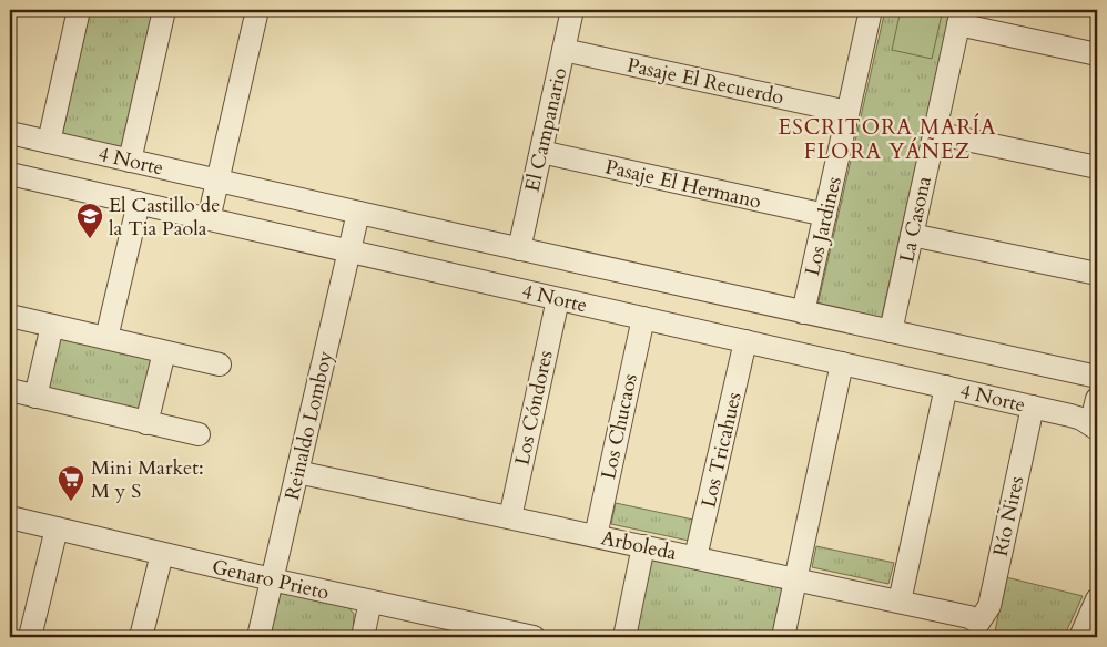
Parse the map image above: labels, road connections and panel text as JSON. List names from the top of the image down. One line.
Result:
{"streets":{"street":["Pasaje El Recuerdo","El Campanario","4 Norte","Pasaje El Hermano","La Casona","Los Jardines","Los Cóndores","Reinaldo Lomboy","Los Chucaos","Los Tricahues","Río Ñires","Arboleda","Genaro Prieto"]},"crossings":[["Pasaje El Recuerdo","El Campanario"],["Pasaje El Recuerdo","Los Jardines"],["El Campanario","4 Norte"],["El Campanario","Pasaje El Hermano"],["4 Norte","La Casona"],["4 Norte","Los Jardines"],["4 Norte","Los Cóndores"],["4 Norte","Reinaldo Lomboy"],["4 Norte","Los Chucaos"],["4 Norte","Los Tricahues"],["4 Norte","Río Ñires"],["Pasaje El Hermano","Los Jardines"],["Los Cóndores","Arboleda"],["Reinaldo Lomboy","Arboleda"],["Reinaldo Lomboy","Genaro Prieto"],["Los Chucaos","Arboleda"],["Los Tricahues","Arboleda"],["Río Ñires","Arboleda"]],"districts":["ESCRITORA MARÍA FLORA YÁÑEZ"],"places":{"school or university":["El Castillo de la Tia Paola"],"supermarket":["Mini Market: M y S"]}}
